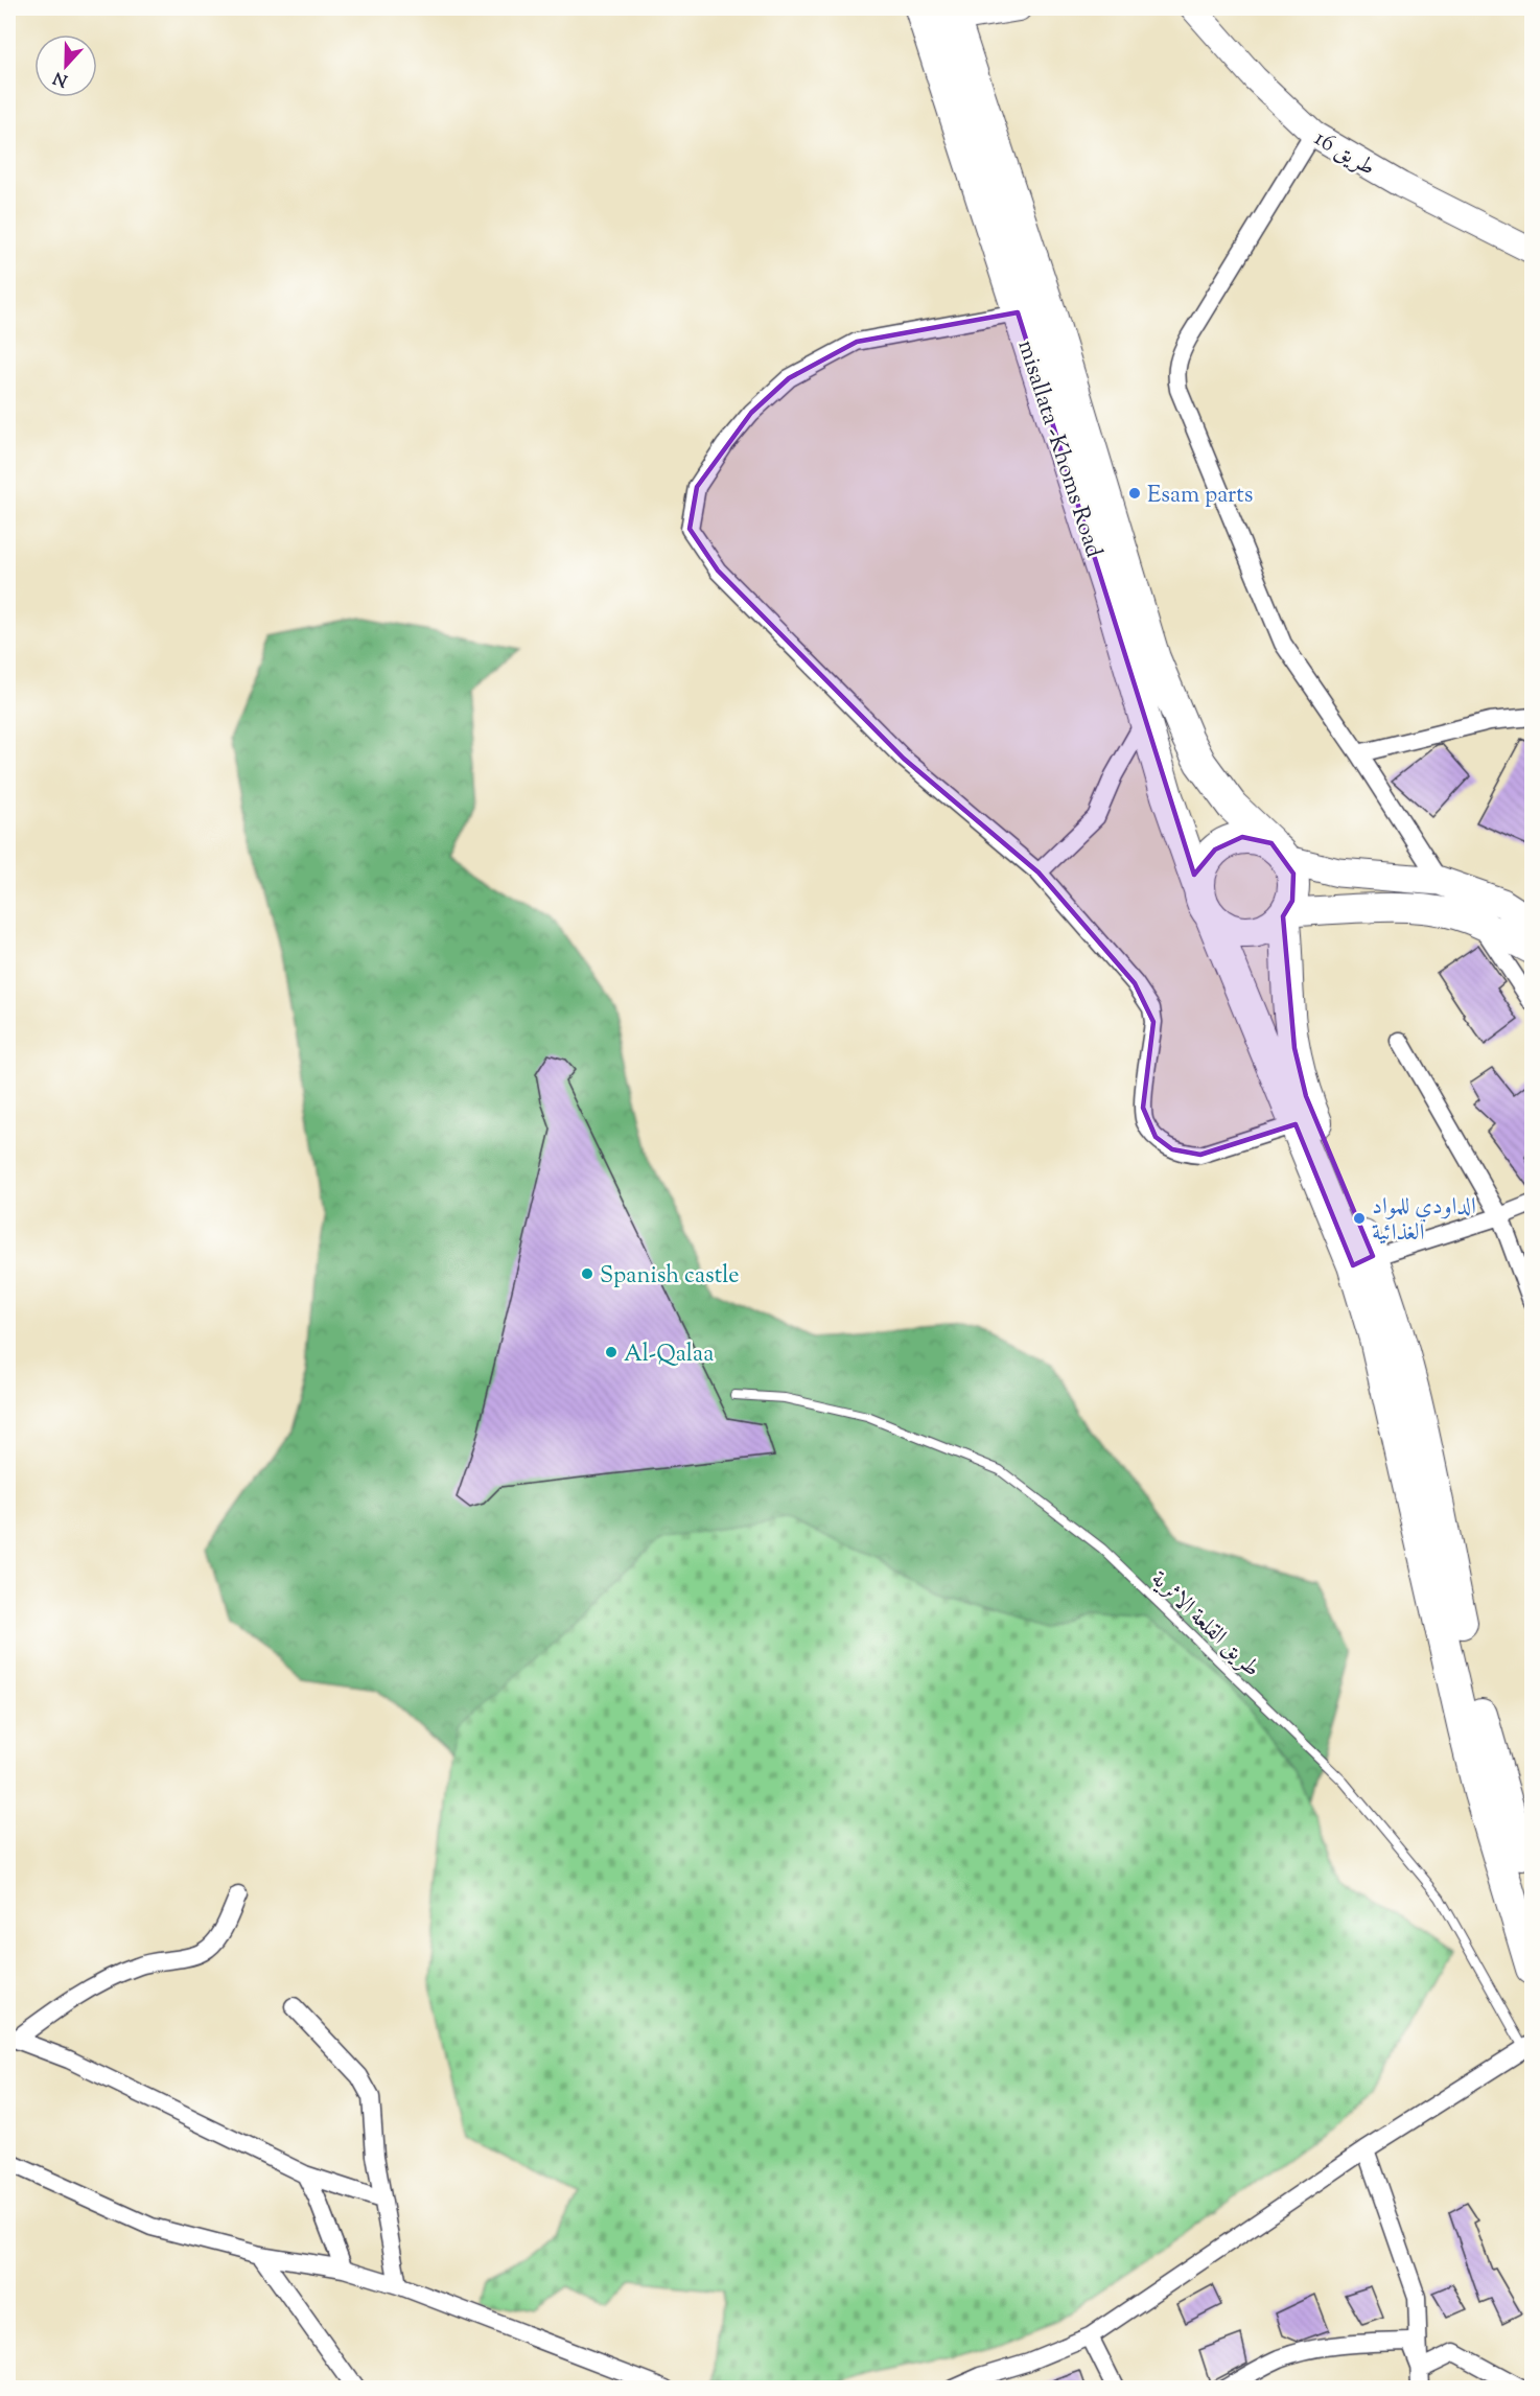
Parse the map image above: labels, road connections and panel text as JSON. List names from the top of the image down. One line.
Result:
{"streets":{"highway":["misallata -Khoms Road"],"street":["طريق 16"],"lane":["طريق القلعة الاثرية"]},"places":["Esam parts","الداودي للمواد الغذائية","Spanish castle","Al-Qalaa"],"north":"bottom"}
